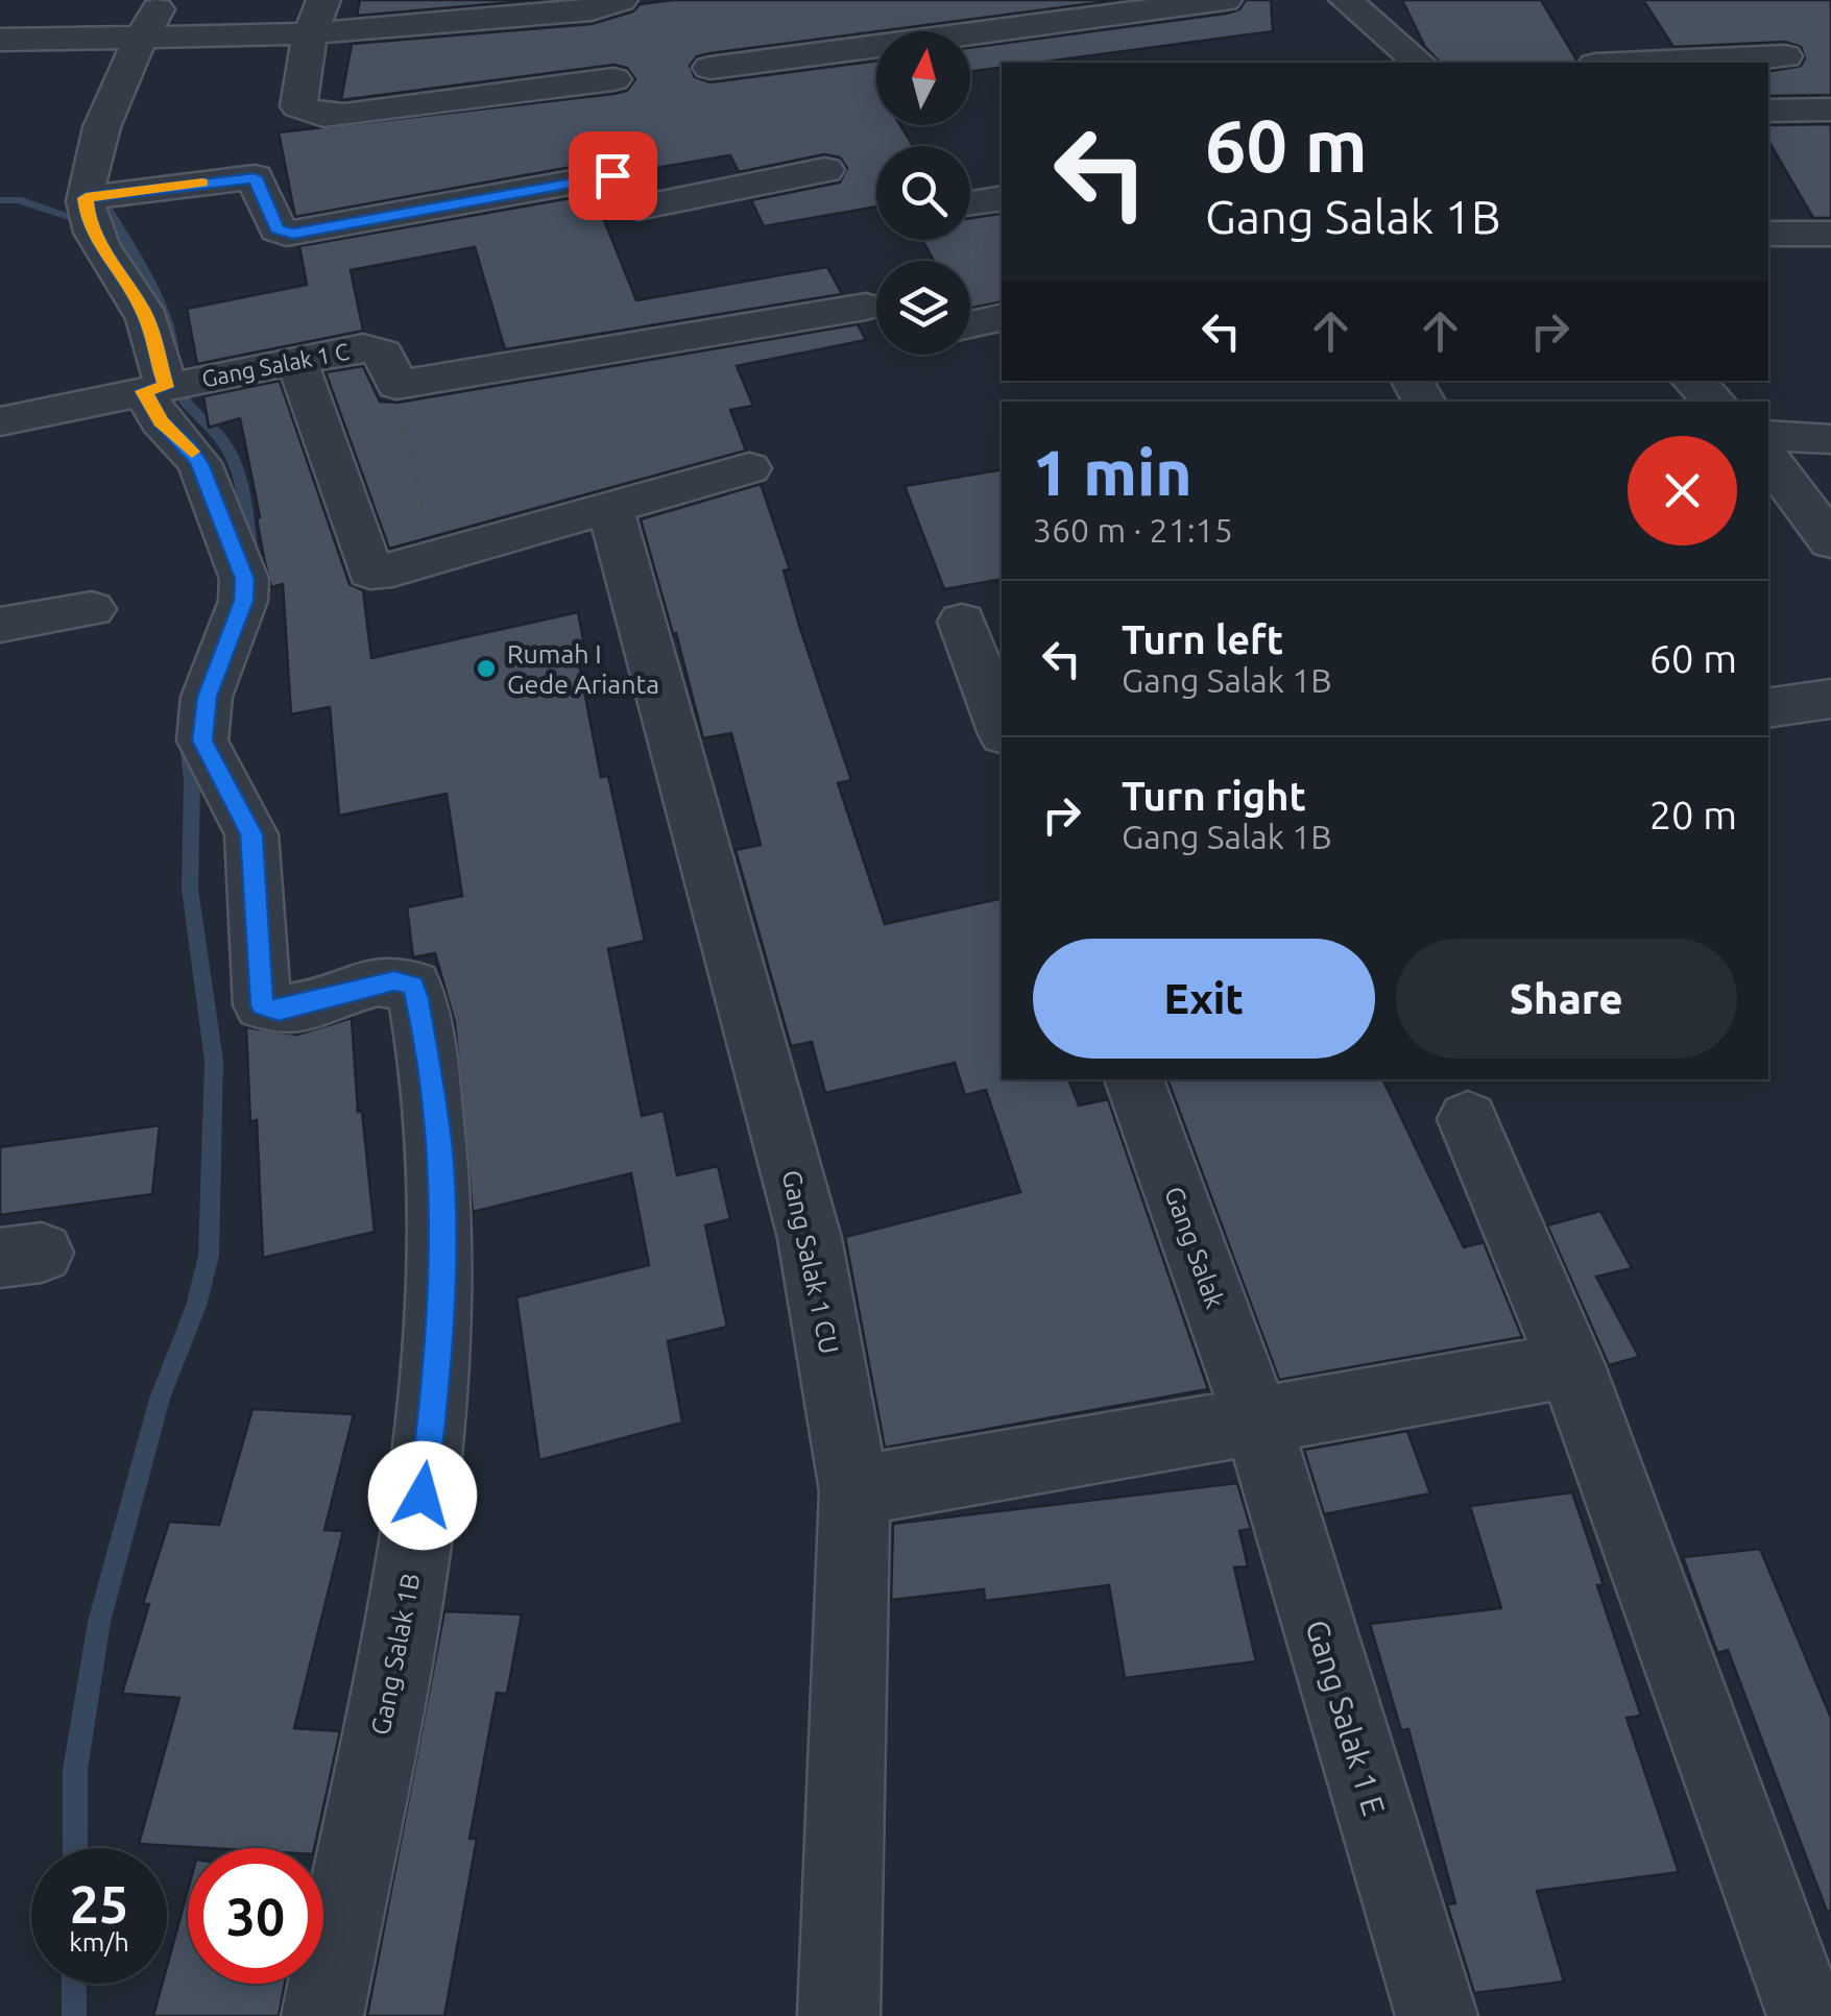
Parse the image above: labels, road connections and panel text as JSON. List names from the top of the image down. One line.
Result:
{"streets":{"street":["Gang Salak 1 C","Gang Salak","Gang Salak 1 CU","Gang Salak 1B","Gang Salak 1 E"]},"crossings":[["Gang Salak 1 C","Gang Salak 1B"],["Gang Salak","Gang Salak 1 E"]],"places":["Rumah I Gede Arianta"],"north":"top","page":{"turn":["60 m","Gang Salak 1B"],"heading":["1 min","360 m · 21:15"],"list":[{"name":"Turn left","note":"Gang Salak 1B","value":"60 m"},{"name":"Turn right","note":"Gang Salak 1B","value":"20 m"}],"buttons":["Exit","Share"],"speed":"25 km/h","limit":"30"}}
